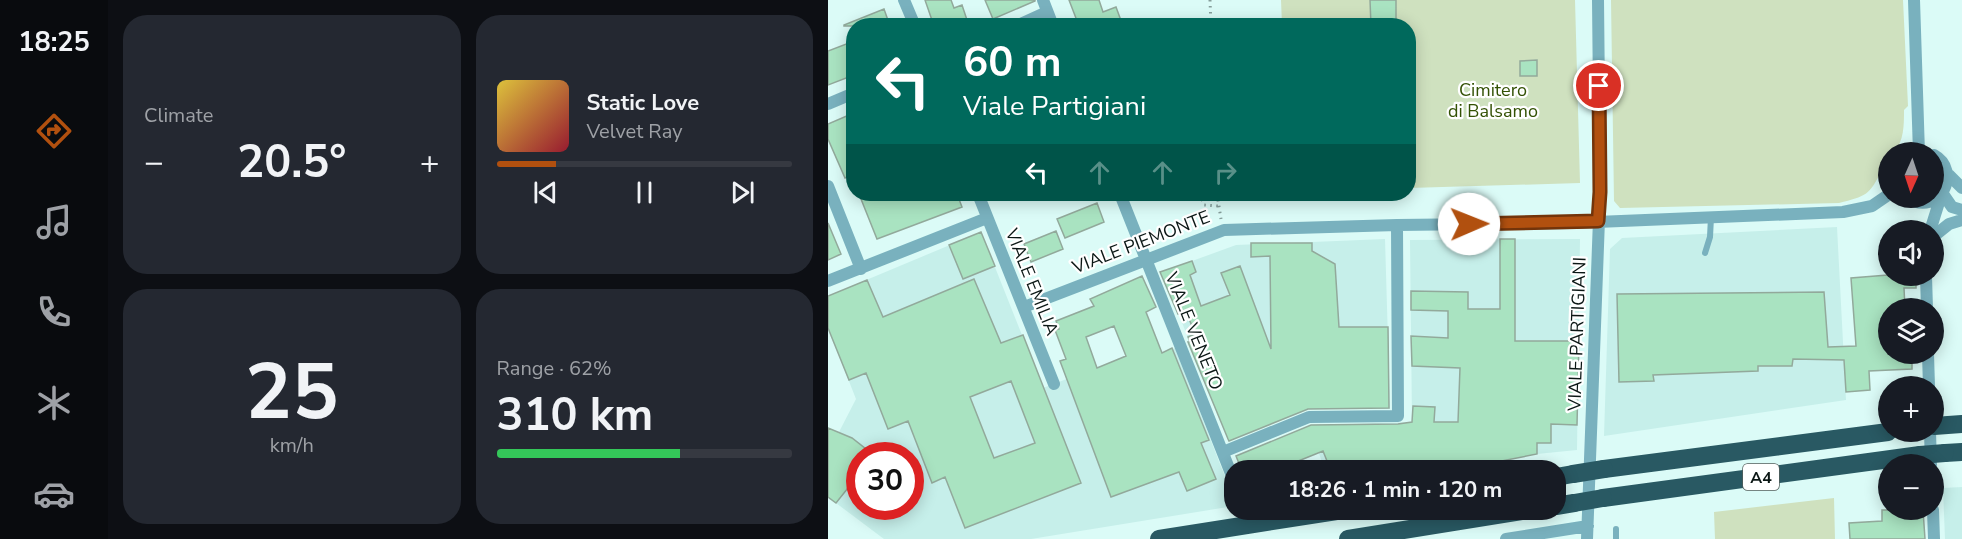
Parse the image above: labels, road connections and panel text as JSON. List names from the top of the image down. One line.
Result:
{"streets":{"highway":["A4"],"street":["VIALE PIEMONTE","VIALE EMILIA","VIALE VENETO","VIALE PARTIGIANI"]},"crossings":[["VIALE PIEMONTE","VIALE EMILIA"],["VIALE PIEMONTE","VIALE VENETO"],["VIALE PIEMONTE","VIALE PARTIGIANI"]],"parks":["Cimitero di Balsamo"],"north":"bottom","page":{"tabs":"18:25","tile":["Climate",["25","km/h"],["Range · 62%","310 km"]],"turn":["60 m","Viale Partigiani"],"song":["Static Love","Velvet Ray"],"heat":["−","20.5°","+"],"map_buttons":["+","−"],"limit":"30","trip":"18:26 · 1 min · 120 m"}}
